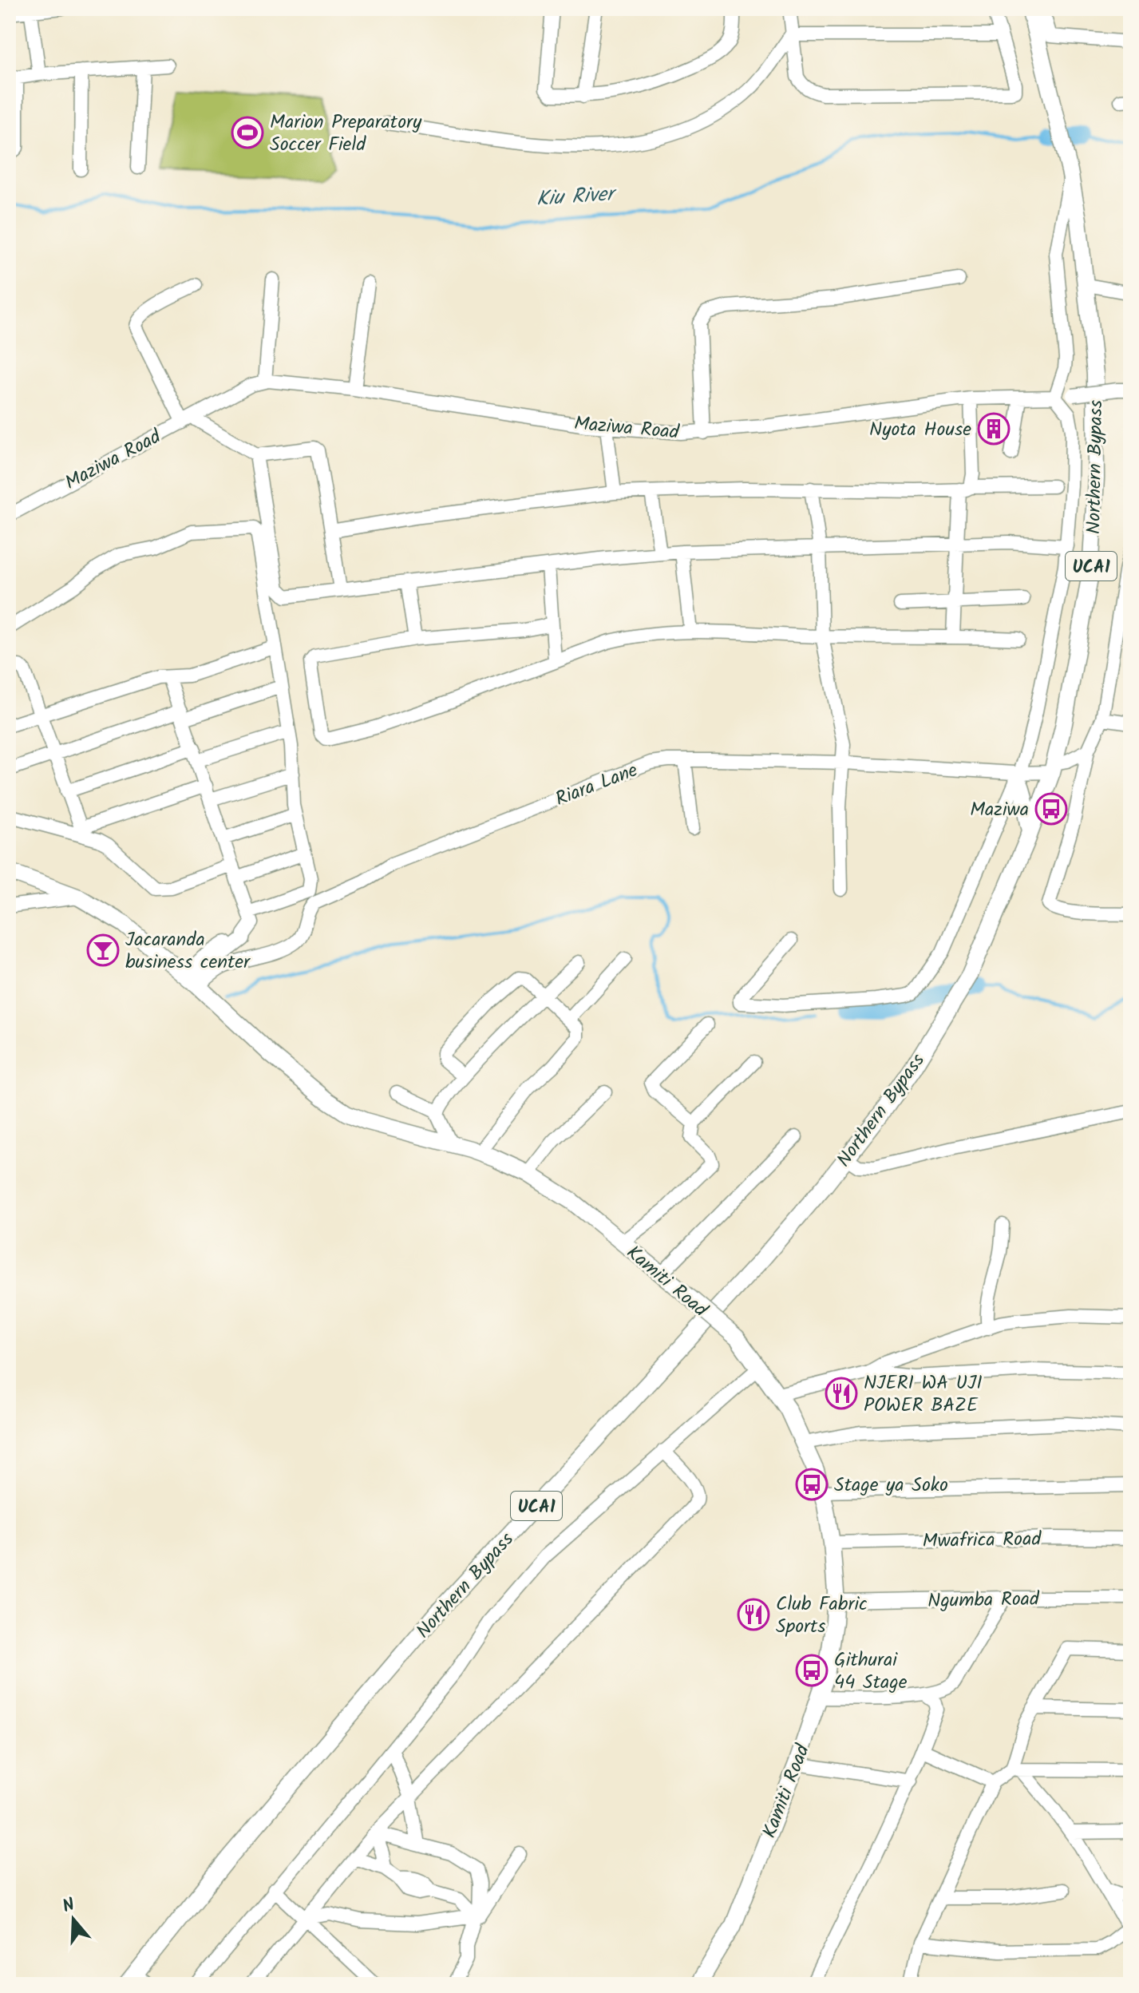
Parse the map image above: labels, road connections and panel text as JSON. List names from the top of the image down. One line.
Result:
{"streets":{"main road":["Northern Bypass","UCA1","Kamiti Road"],"street":["Maziwa Road","Riara Lane","Mwafrica Road","Ngumba Road"]},"crossings":[["Northern Bypass","Riara Lane"],["Riara Lane","Kamiti Road"],["Kamiti Road","Mwafrica Road"],["Kamiti Road","Ngumba Road"]],"water":["Kiu River"],"places":{"sports":["Marion Preparatory Soccer Field"],"building":["Nyota House"],"bus stop":["Maziwa","Stage ya Soko","Githurai 44 Stage"],"bar":["Jacaranda business center"],"restaurant":["NJERI WA UJI POWER BAZE","Club Fabric Sports"]},"north":"top"}
